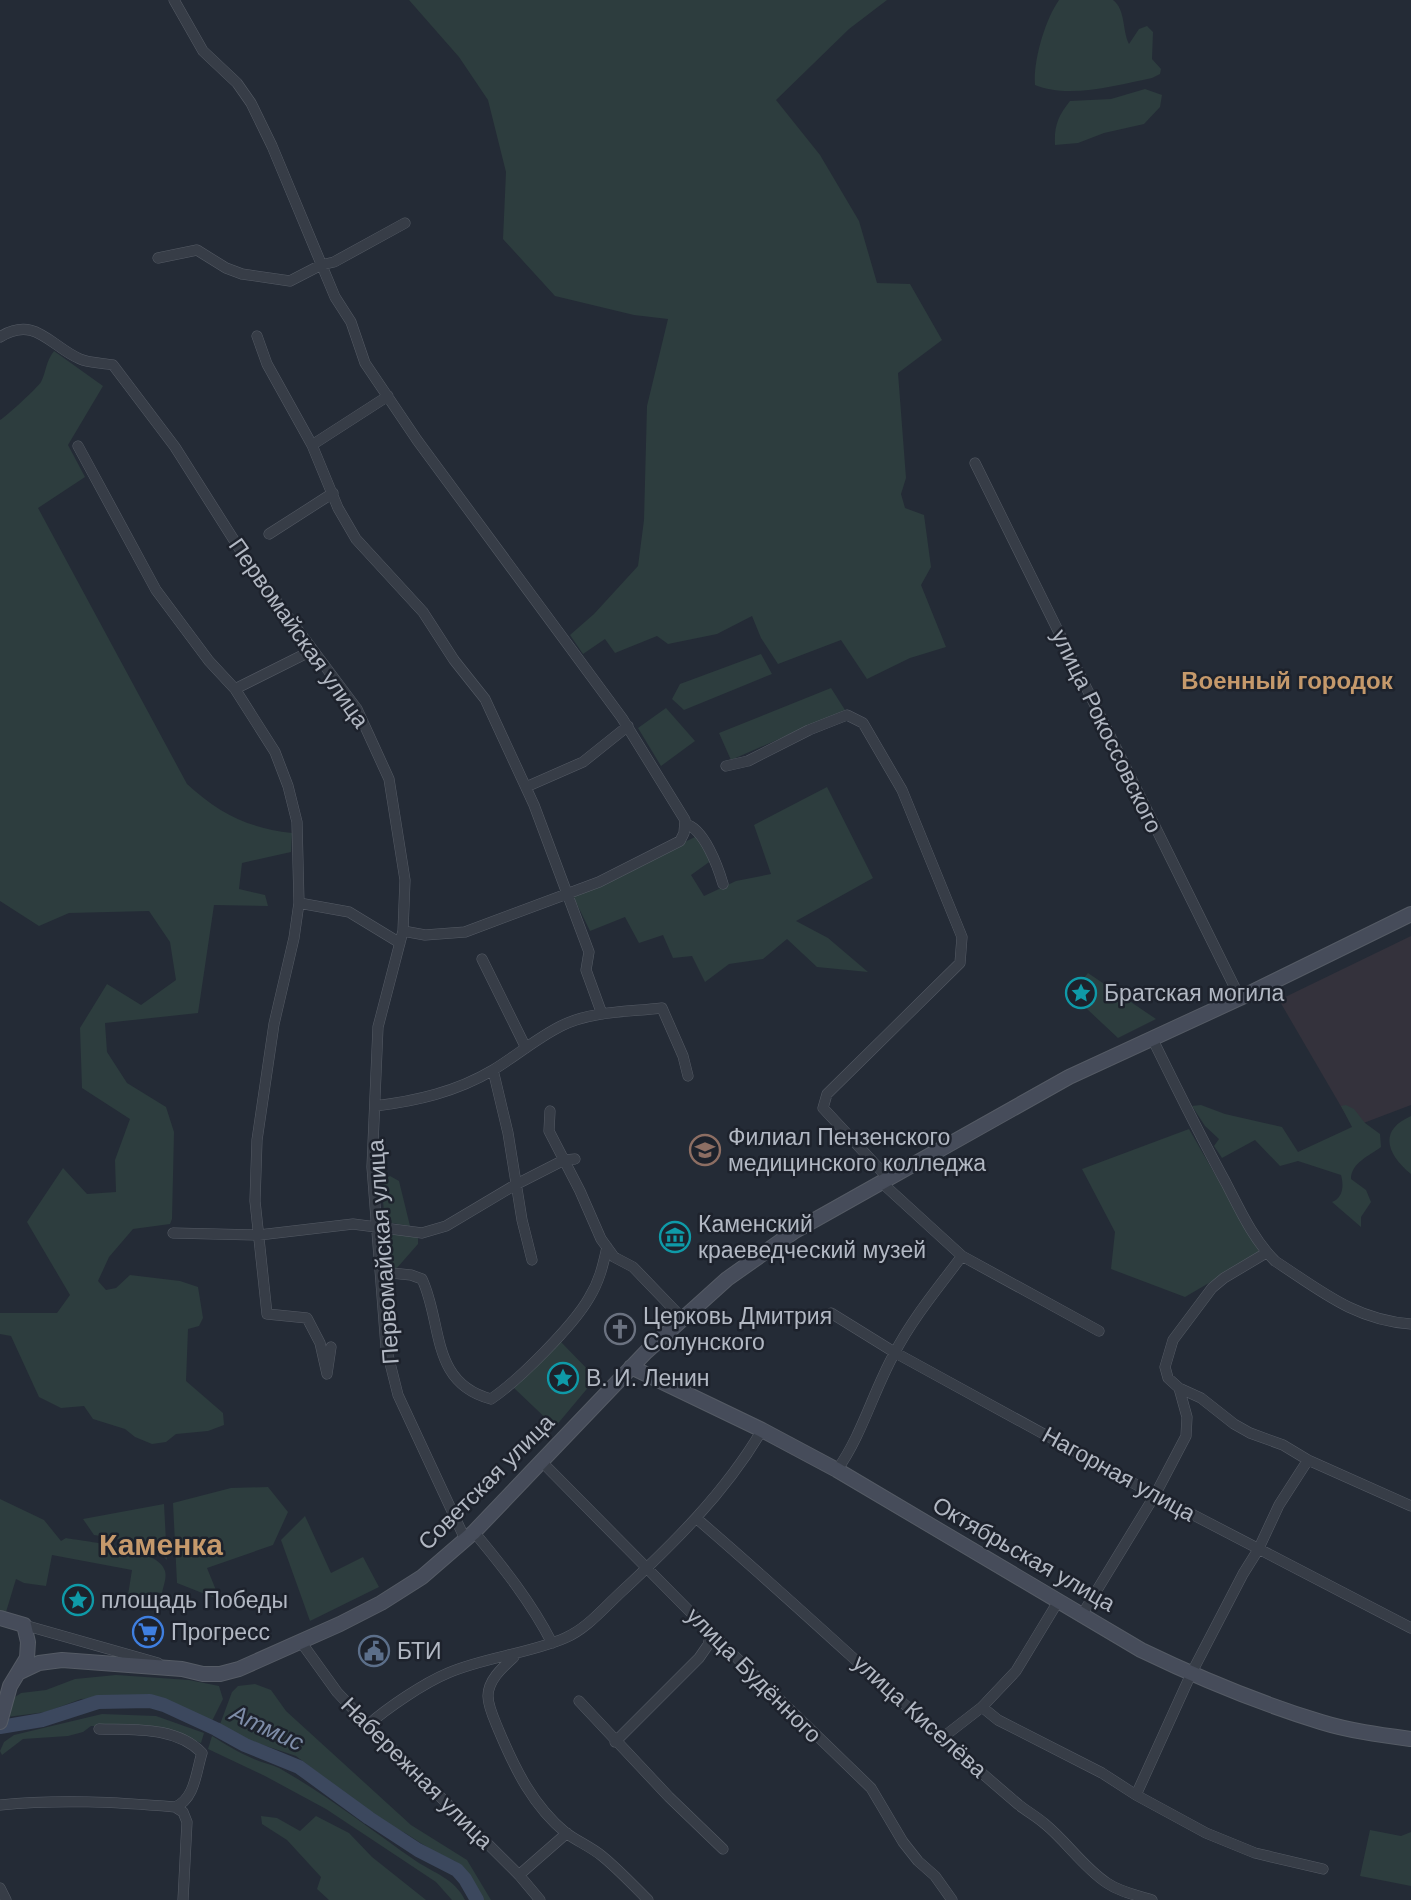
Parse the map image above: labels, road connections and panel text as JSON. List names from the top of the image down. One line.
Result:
{"streets":{"main road":["Советская улица","Октябрьская улица"],"street":["Первомайская улица","улица Рокоссовского","Нагорная улица","улица Будённого","улица Киселёва","Набережная улица"]},"crossings":[["Первомайская улица","Советская улица"],["улица Рокоссовского","Советская улица"],["Советская улица","Октябрьская улица"],["Советская улица","улица Будённого"],["Советская улица","Набережная улица"]],"districts":["Военный городок","Каменка"],"water":["Атмис"],"places":{"place":["Братская могила","В. И. Ленин","площадь Победы"],"school or university":["Филиал Пензенского медицинского колледжа"],"museum":["Каменский краеведческий музей"],"church":["Церковь Дмитрия Солунского"],"supermarket":["Прогресс"],"public building":["БТИ"]}}
